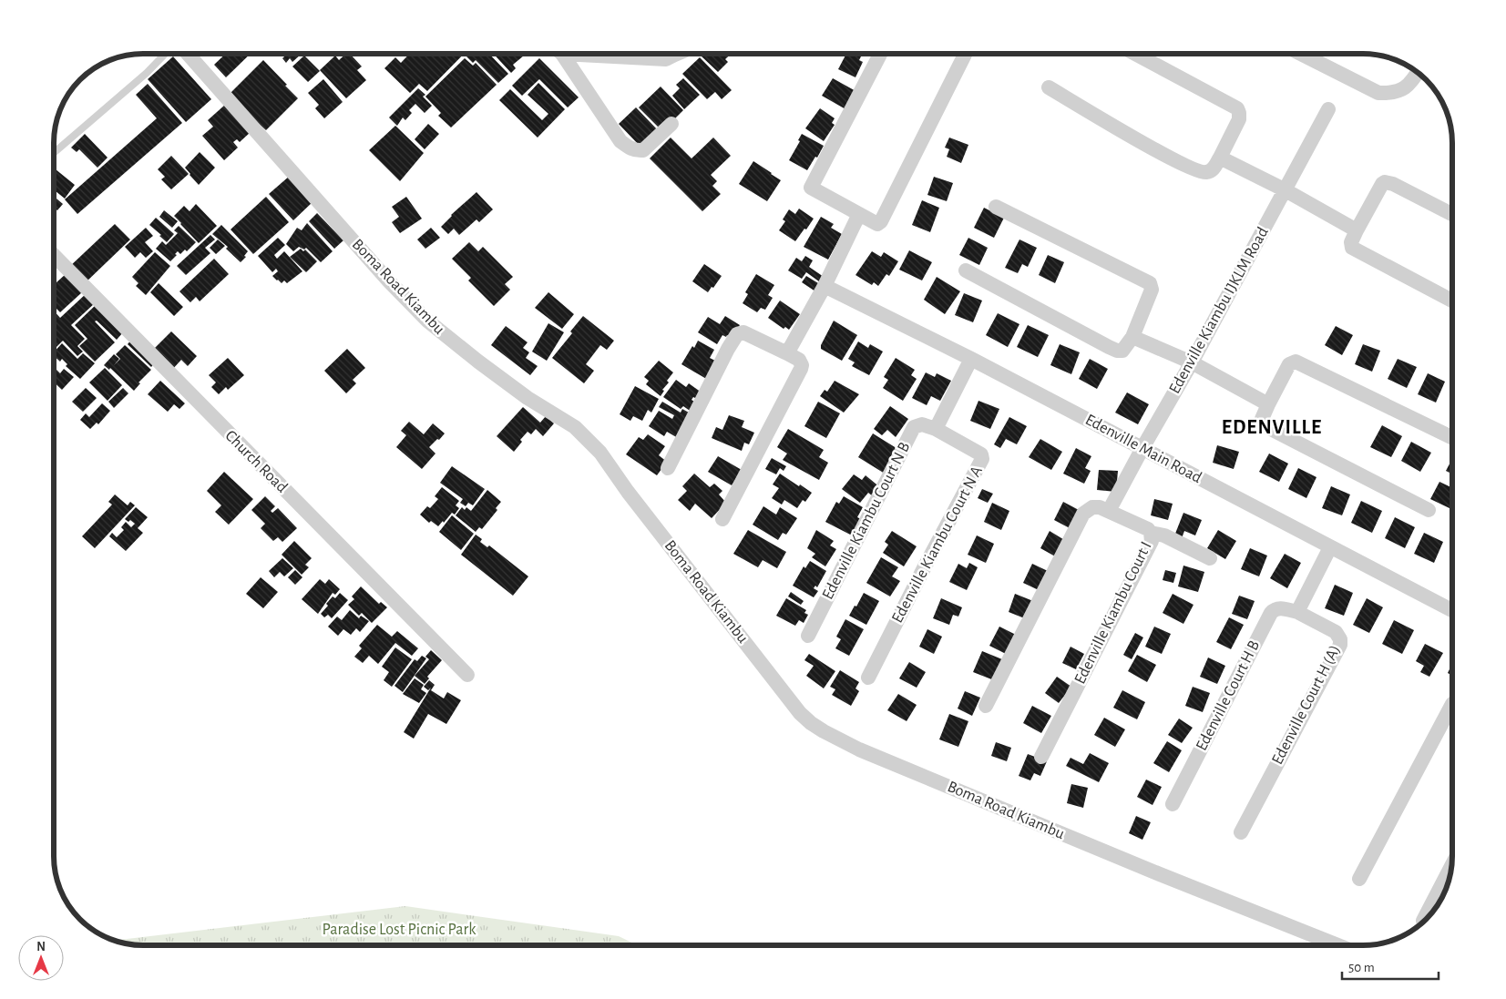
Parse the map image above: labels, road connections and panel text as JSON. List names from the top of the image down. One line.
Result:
{"streets":{"street":["Boma Road Kiambu","Edenville Kiambu IJKLM Road","Edenville Main Road","Church Road","Edenville Kiambu Court N B","Edenville Kiambu Court N A","Edenville Kiambu Court I","Edenville Court H B","Edenville Court H (A)"]},"crossings":[["Edenville Kiambu IJKLM Road","Edenville Main Road"],["Edenville Kiambu IJKLM Road","Edenville Kiambu Court I"],["Edenville Kiambu Court N B","Edenville Kiambu Court N A"],["Edenville Court H B","Edenville Court H (A)"]],"districts":["EDENVILLE"],"parks":["Paradise Lost Picnic Park"],"scale_bar":"50 m","north":"top"}
